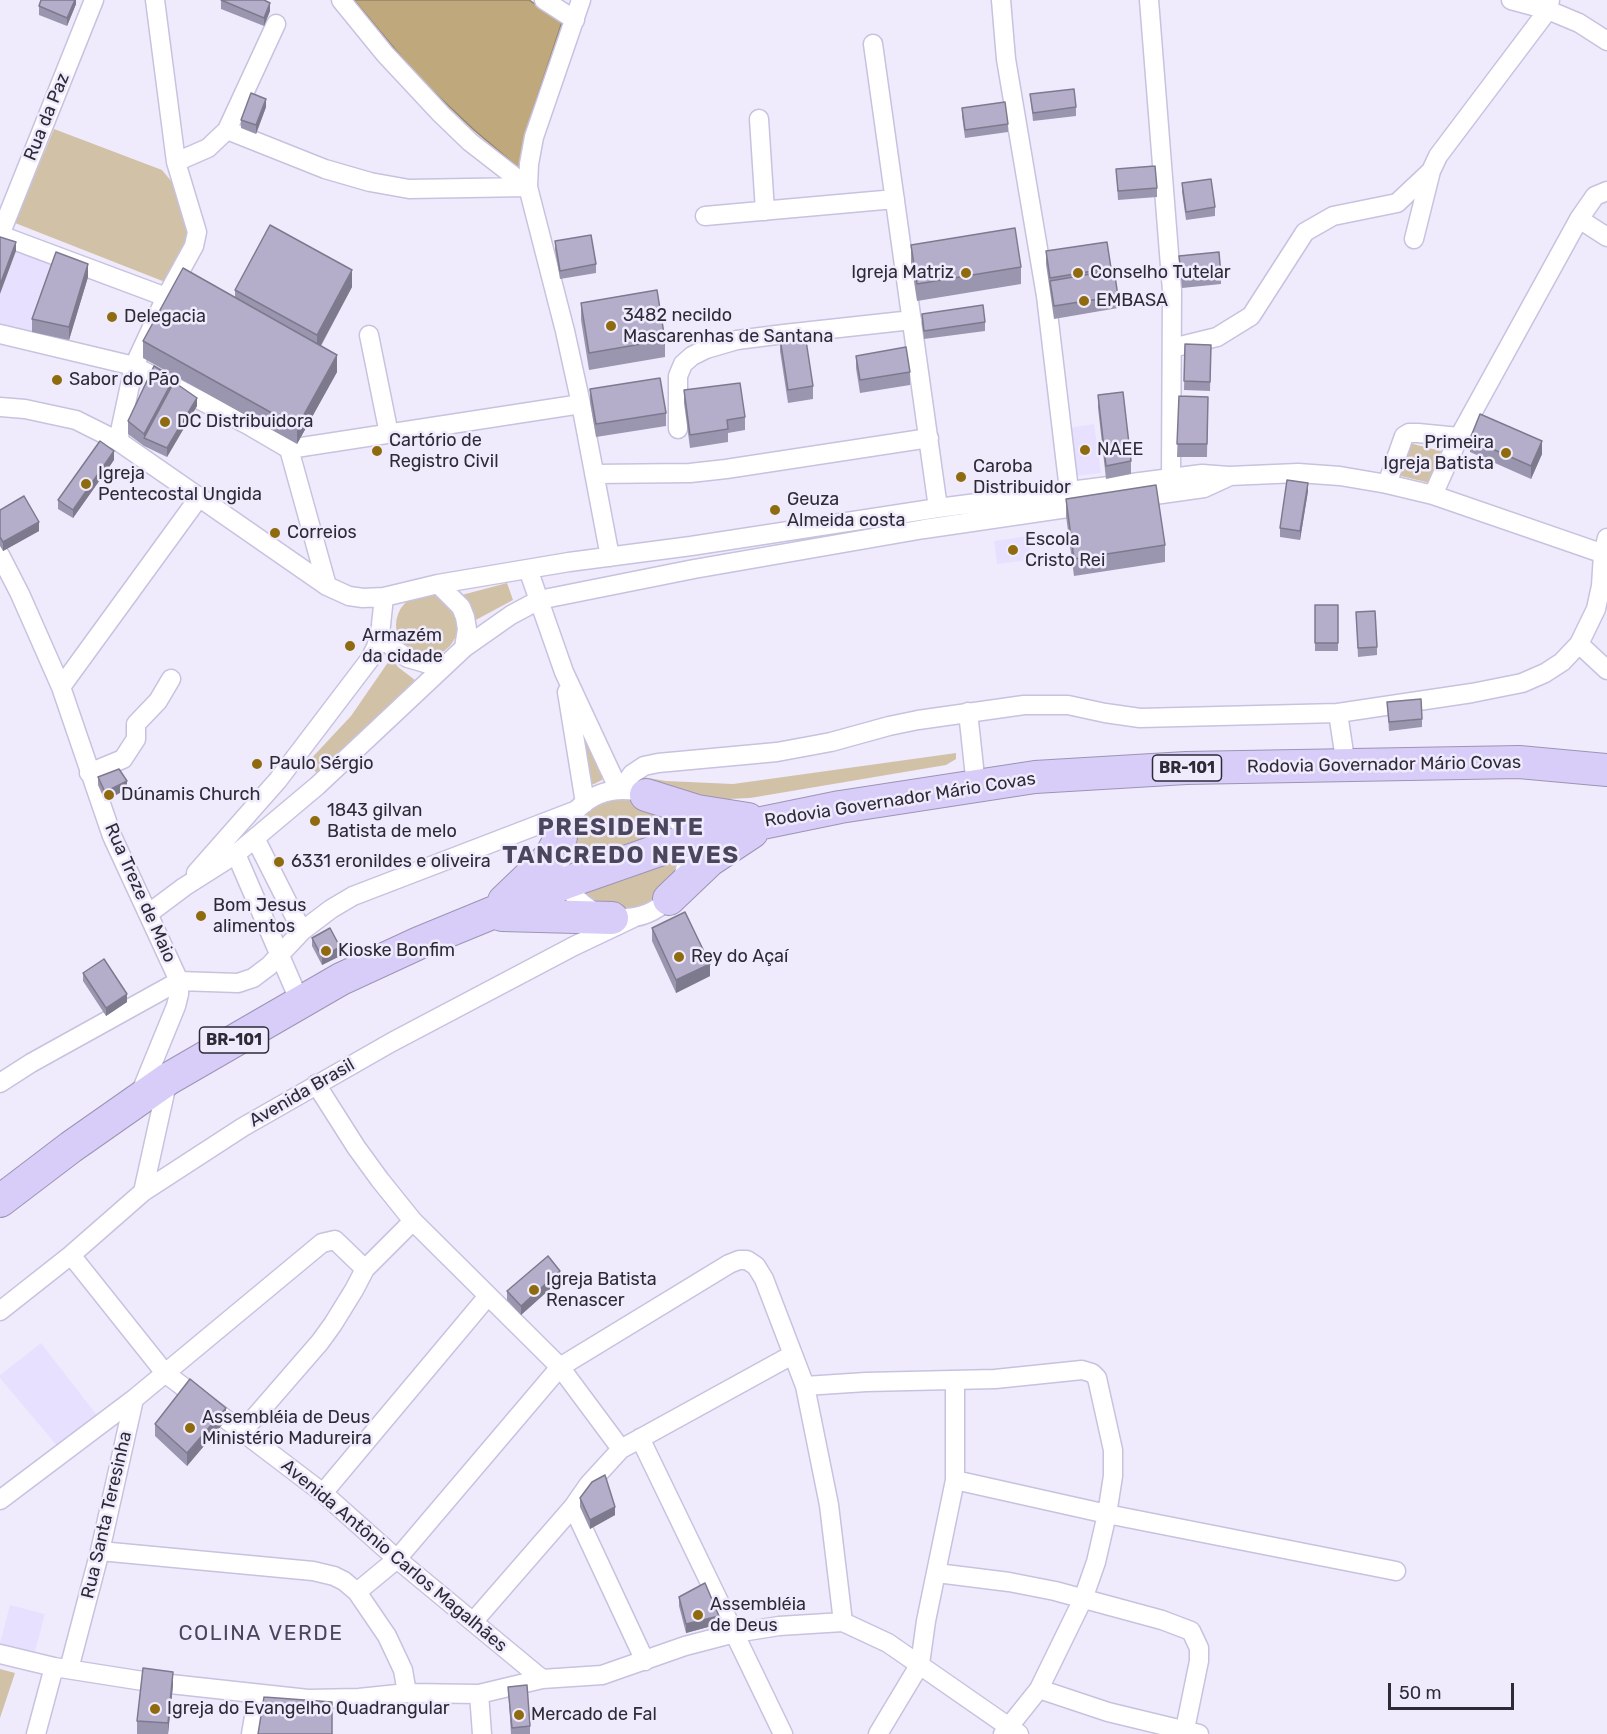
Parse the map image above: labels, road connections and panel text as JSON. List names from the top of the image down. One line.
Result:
{"streets":{"highway":["Rodovia Governador Mário Covas","BR-101"],"street":["Rua da Paz","Rua Treze de Maio","Avenida Brasil","Rua Santa Teresinha","Avenida Antônio Carlos Magalhães"]},"crossings":[["Rodovia Governador Mário Covas","Rua Treze de Maio"],["Avenida Brasil","Avenida Antônio Carlos Magalhães"]],"districts":["PRESIDENTE TANCREDO NEVES","COLINA VERDE"],"places":["Igreja Matriz","Conselho Tutelar","EMBASA","Delegacia","3482 necildo Mascarenhas de Santana","Sabor do Pão","DC Distribuidora","NAEE","Cartório de Registro Civil","Primeira Igreja Batista","Caroba Distribuidor","Igreja Pentecostal Ungida","Geuza Almeida costa","Correios","Escola Cristo Rei","Armazém da cidade","Paulo Sérgio","Dúnamis Church","1843 gilvan Batista de melo","6331 eronildes e oliveira","Bom Jesus alimentos","Kioske Bonfim","Rey do Açaí","Igreja Batista Renascer","Assembléia de Deus Ministério Madureira","Assembléia de Deus","Igreja do Evangelho Quadrangular","Mercado de Fal"],"scale_bar":"50 m"}
